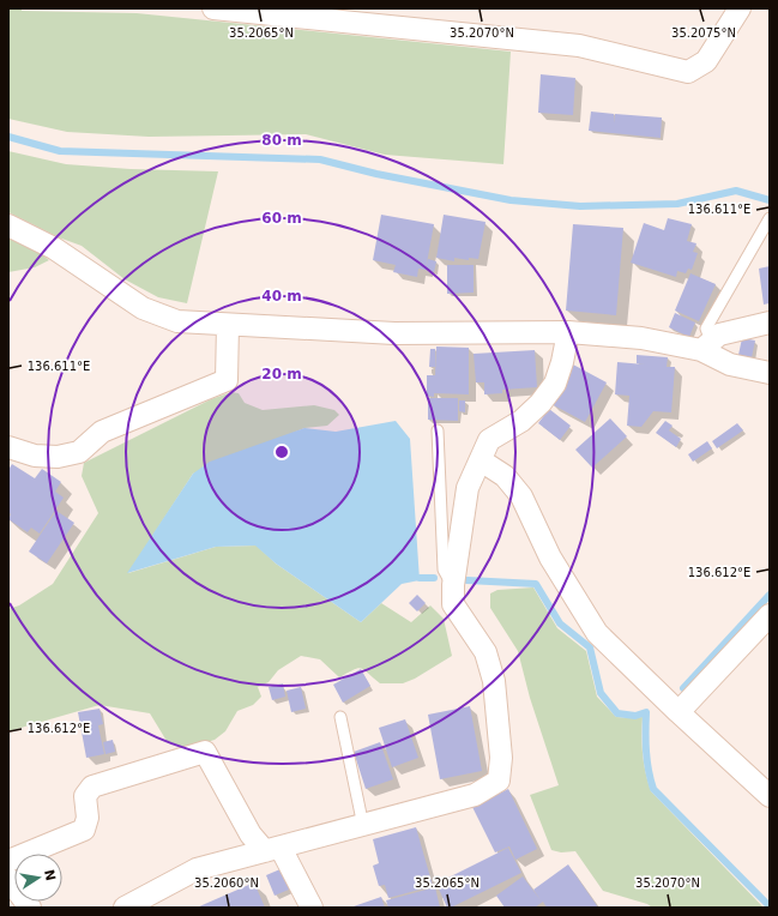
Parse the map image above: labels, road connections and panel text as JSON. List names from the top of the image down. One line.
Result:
{"north":"right","coordinates":["35.2065°N","35.2070°N","35.2075°N","136.611°E","136.612°E","35.2060°N"],"rings":["80 m","60 m","40 m","20 m"]}
